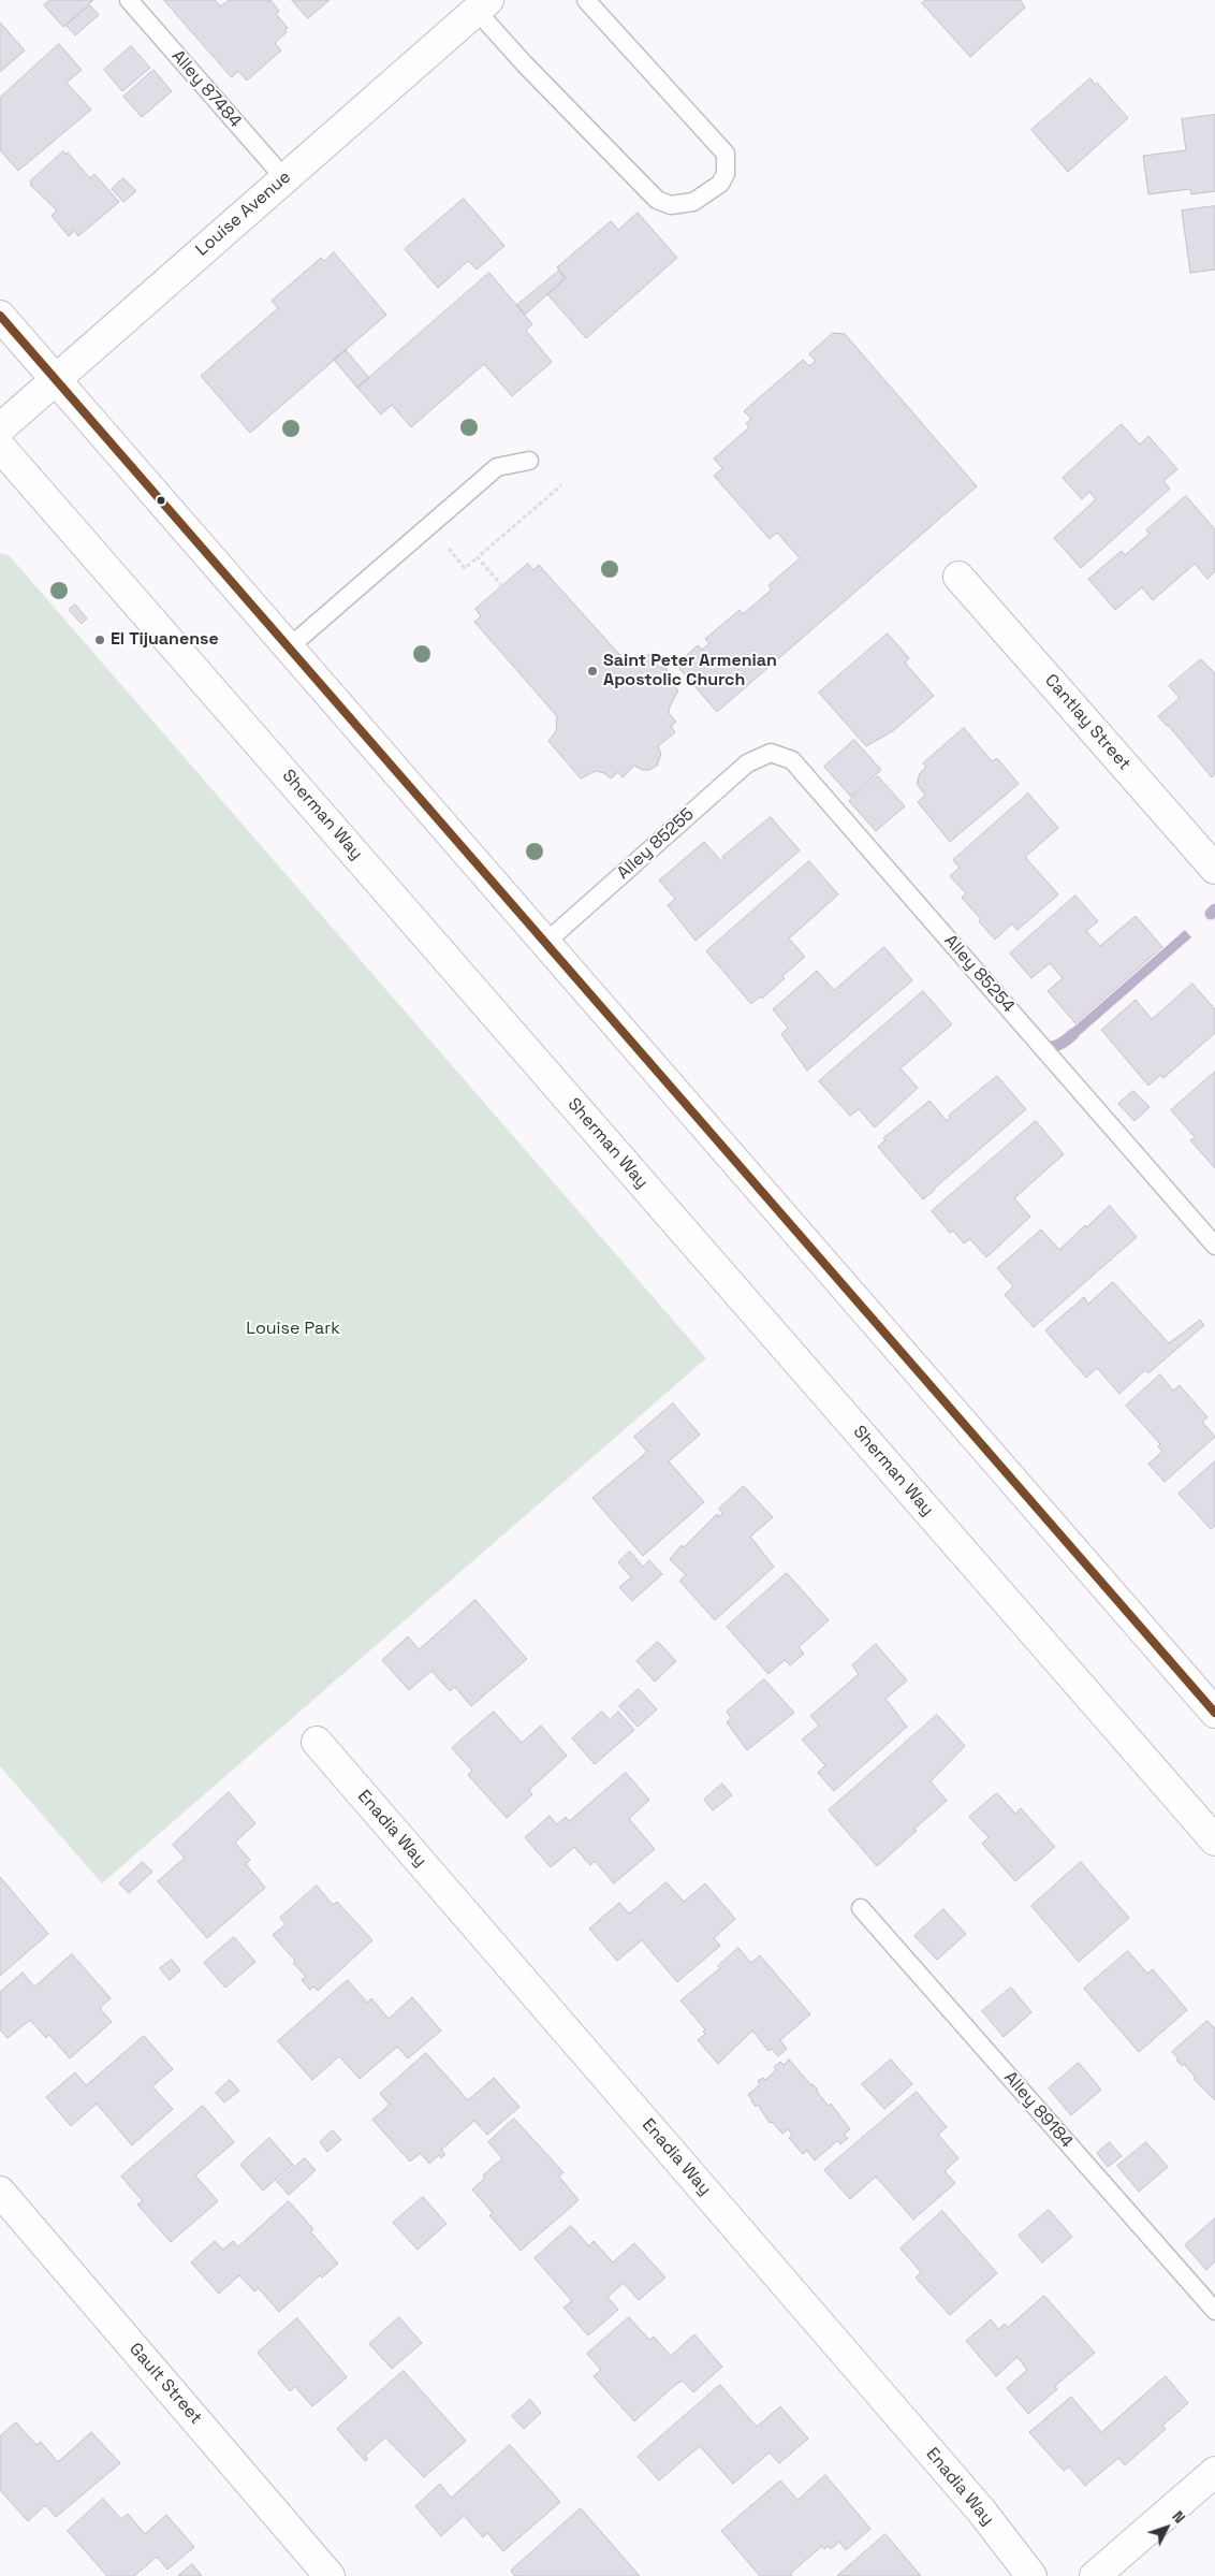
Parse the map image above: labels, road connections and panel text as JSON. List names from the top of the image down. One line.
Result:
{"streets":{"main road":["Louise Avenue","Cantlay Street","Sherman Way","Enadia Way","Gault Street"],"lane":["Alley 87484","Alley 85255","Alley 85254","Alley 89184"]},"crossings":[["Alley 87484","Louise Avenue"],["Alley 85255","Alley 85254"]],"parks":["Louise Park"],"places":["El Tijuanense","Saint Peter Armenian Apostolic Church"],"north":"top right"}
